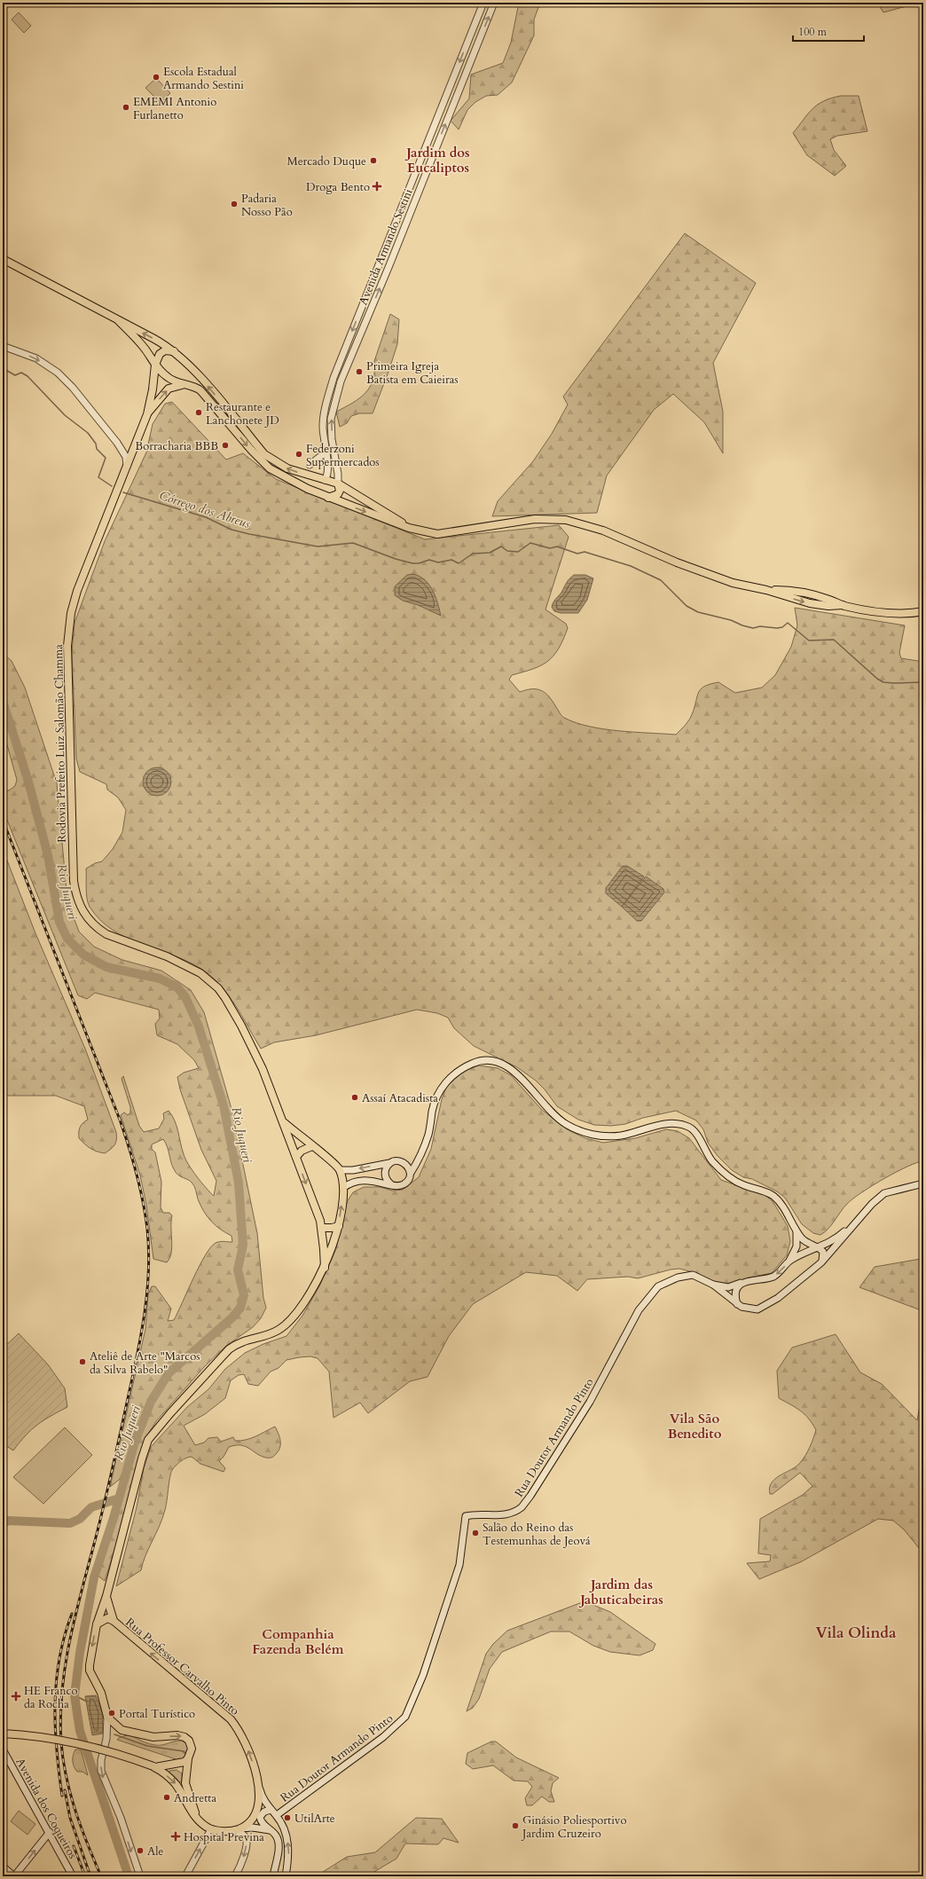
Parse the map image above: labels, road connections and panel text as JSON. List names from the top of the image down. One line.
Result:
{"streets":{"main road":["Avenida Armando Sestini","Rodovia Prefeito Luiz Salomão Chamma","Rua Doutor Armando Pinto","Rua Professor Carvalho Pinto","Avenida dos Coqueiros"]},"crossings":[["Rua Doutor Armando Pinto","Rua Professor Carvalho Pinto"]],"one_way":["Rua Professor Carvalho Pinto"],"districts":["Jardim dos Eucaliptos","Vila São Benedito","Jardim das Jabuticabeiras","Vila Olinda","Companhia Fazenda Belém"],"water":["Córrego dos Abreus","Rio Juqueri"],"places":{"other":["Escola Estadual Armando Sestini","EMEMI Antonio Furlanetto","Mercado Duque","Padaria Nosso Pão","Primeira Igreja Batista em Caieiras","Restaurante e Lanchonete JD","Borracharia BBB","Federzoni Supermercados","Assaí Atacadista","Ateliê de Arte \"Marcos da Silva Rabelo\"","Salão do Reino das Testemunhas de Jeová","Portal Turístico","Andretta","UtilArte","Ginásio Poliesportivo Jardim Cruzeiro","Ale"],"health":["Droga Bento","HE Franco da Rocha","Hospital Previna"]},"scale_bar":"100 m"}
